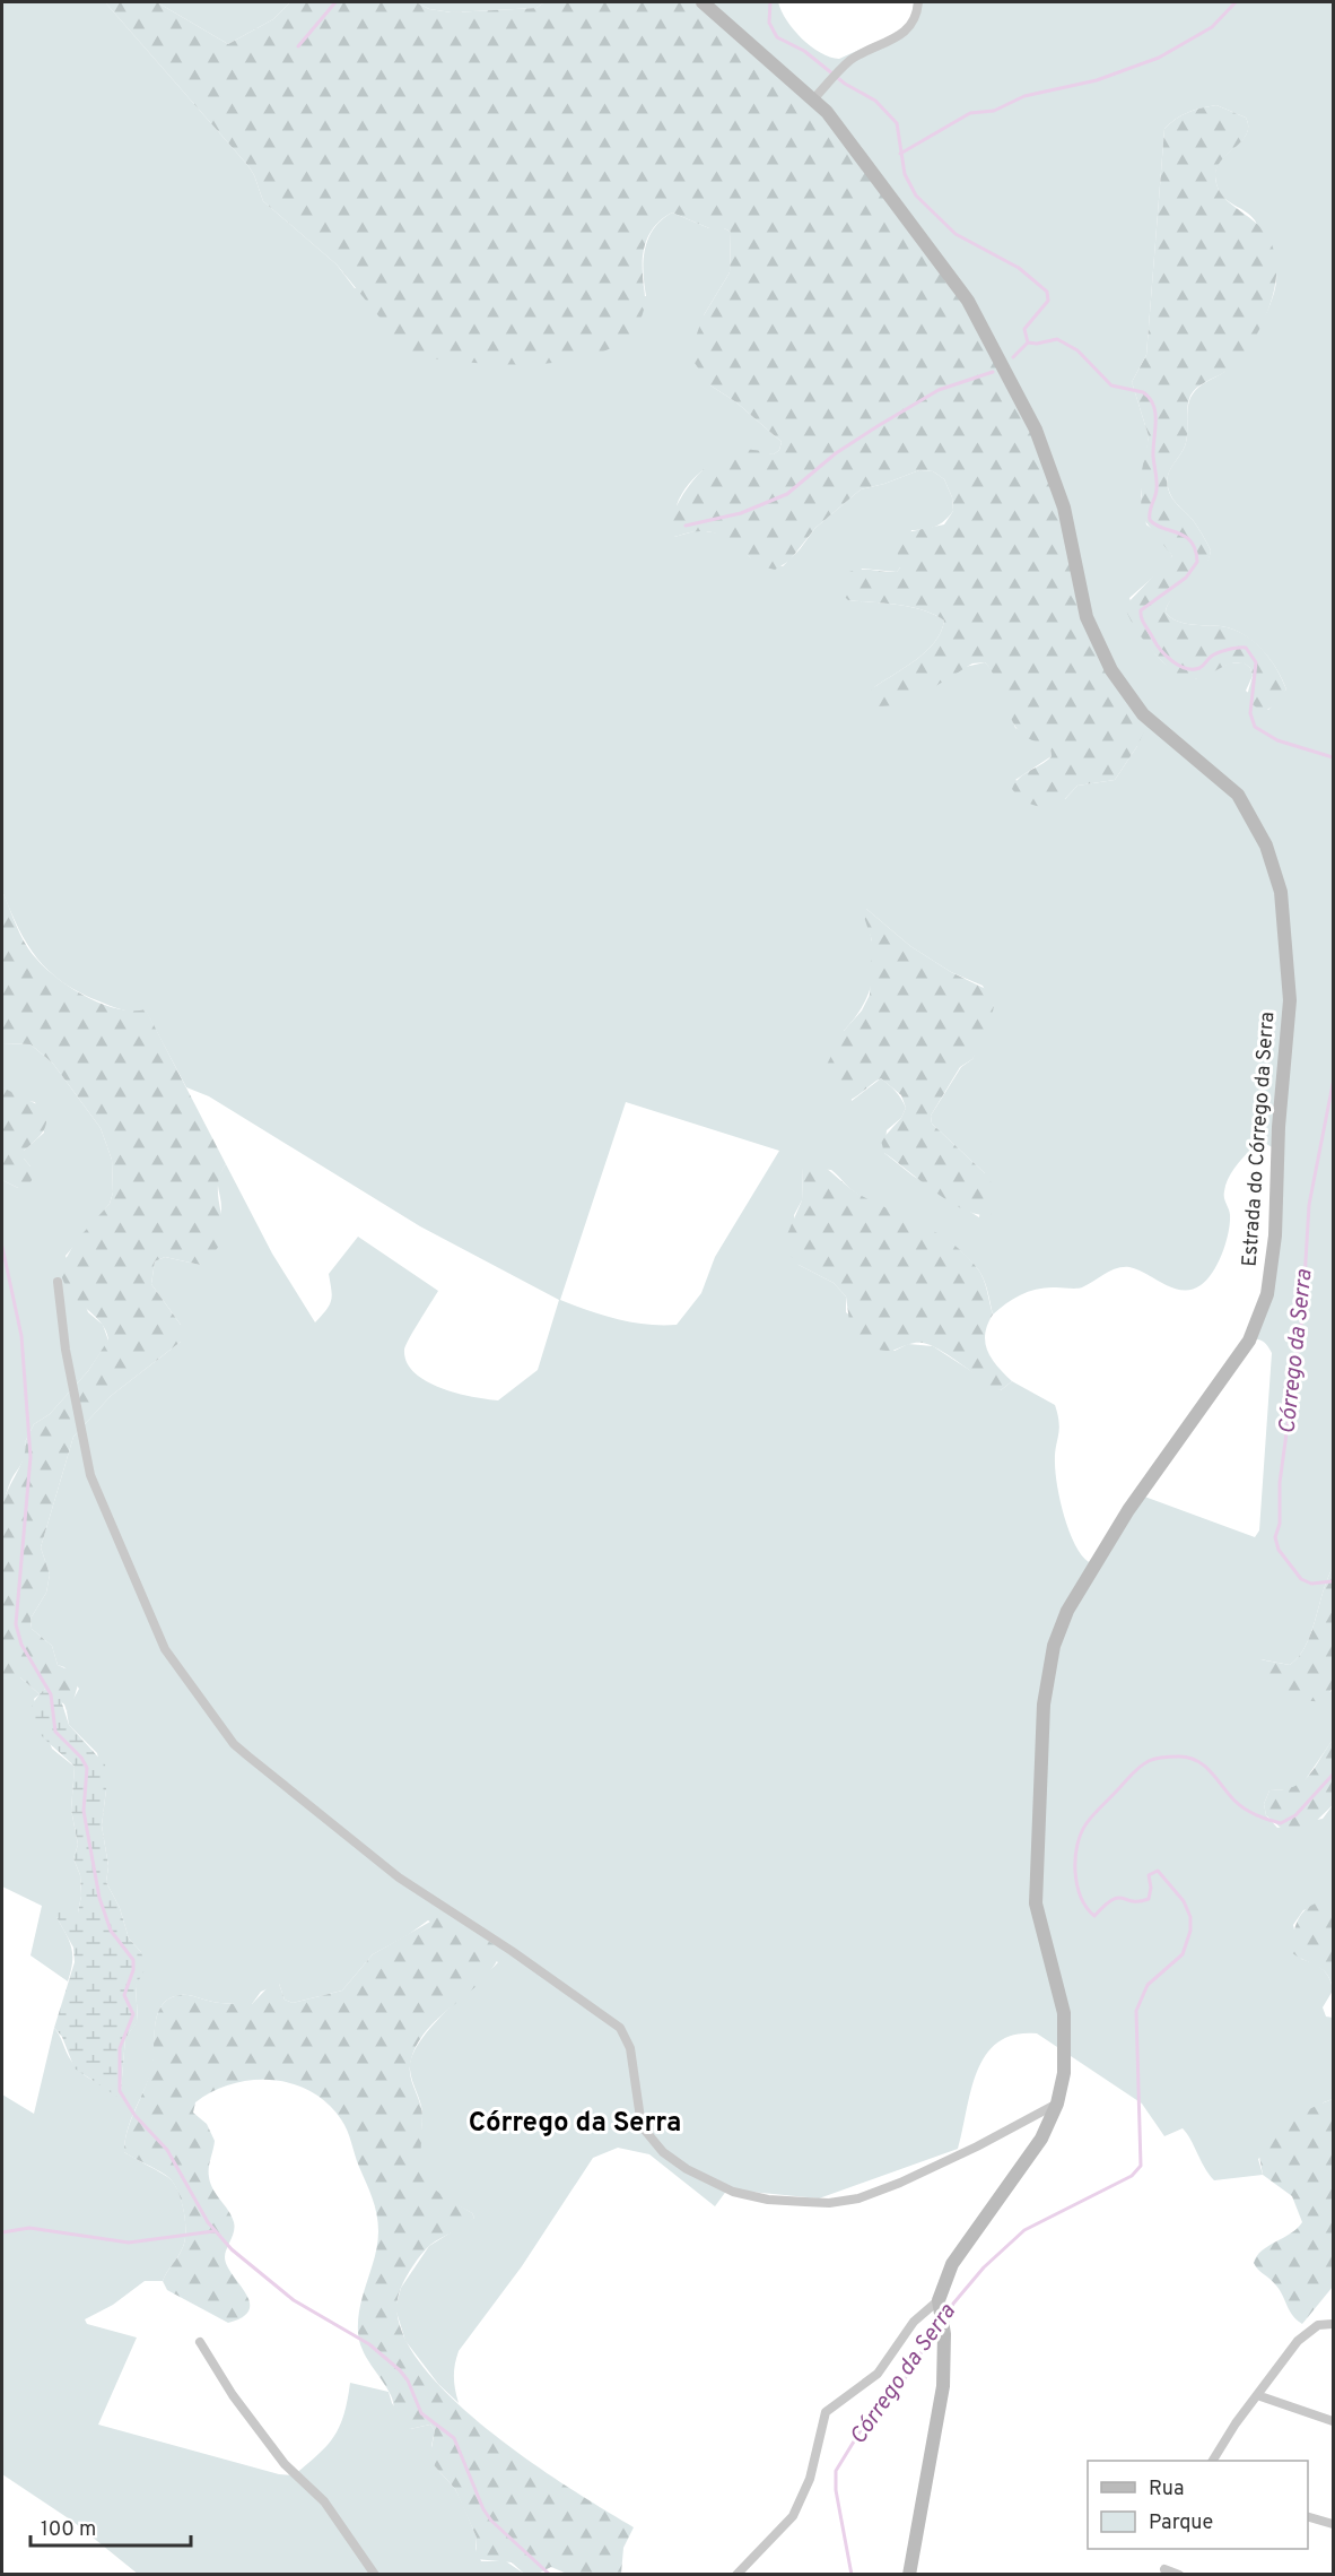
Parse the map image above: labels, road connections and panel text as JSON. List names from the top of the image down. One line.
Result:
{"streets":{"street":["Estrada do Córrego da Serra"]},"districts":["Córrego da Serra"],"water":["Córrego da Serra"],"legend":["Rua","Parque"],"scale_bar":"100 m"}
